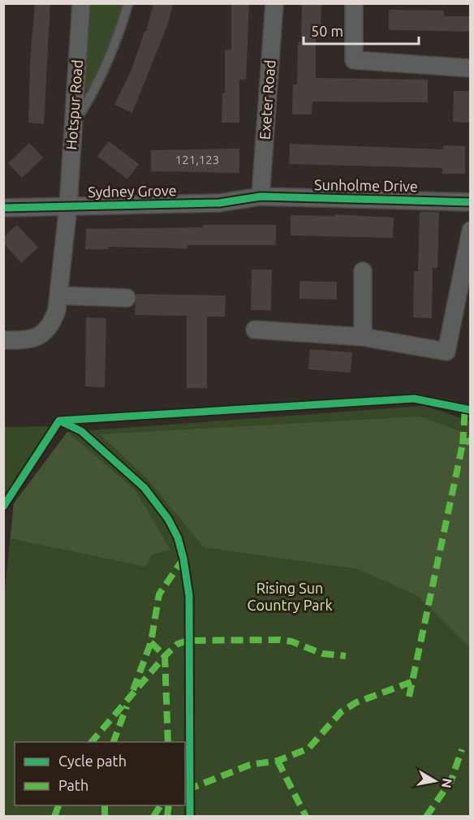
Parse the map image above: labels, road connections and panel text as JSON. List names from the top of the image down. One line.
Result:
{"streets":{"street":["Exeter Road","Hotspur Road","Sunholme Drive","Sydney Grove"]},"crossings":[["Exeter Road","Sunholme Drive"],["Exeter Road","Sydney Grove"],["Hotspur Road","Sydney Grove"],["Sunholme Drive","Sydney Grove"]],"parks":["Rising Sun Country Park"],"house_numbers":["121,123"],"legend":["Cycle path","Path"],"scale_bar":"50 m","north":"right"}
